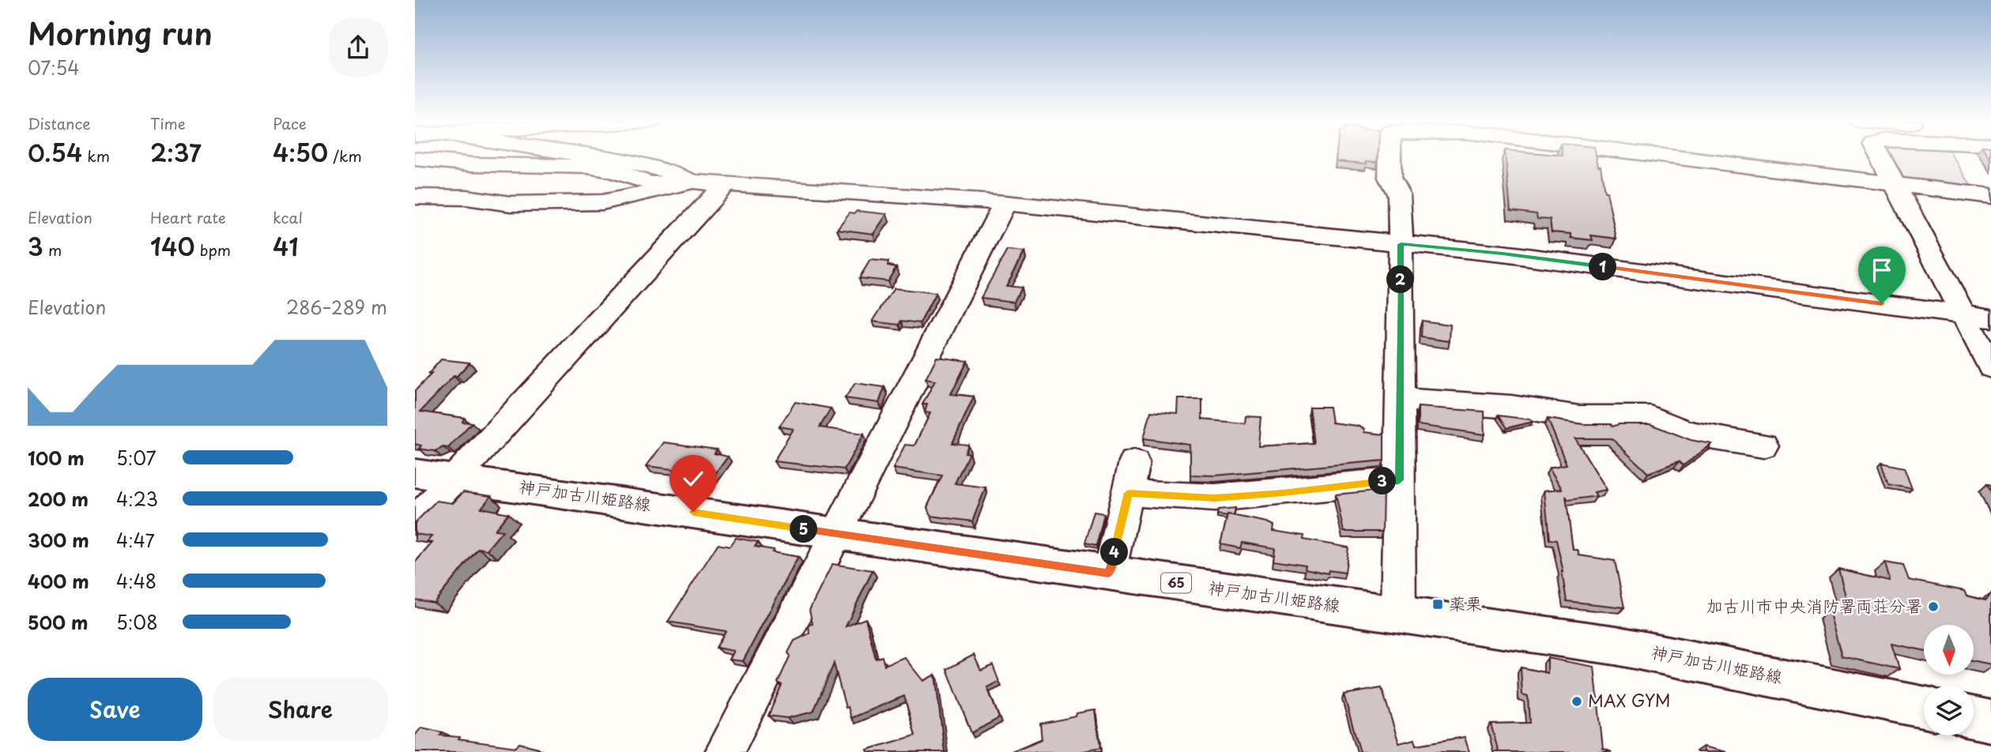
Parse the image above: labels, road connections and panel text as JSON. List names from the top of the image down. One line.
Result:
{"streets":{"main road":["神戸加古川姫路線","65"]},"places":{"transit":["薬栗"],"other":["加古川市中央消防署両荘分署","MAX GYM"]},"north":"bottom","page":{"heading":["Morning run","07:54"],"stats":[["Distance","0.54 km"],["Time","2:37"],["Pace","4:50 /km"],["Elevation","3 m"],["Heart rate","140 bpm"],["kcal","41"]],"pins":["1","2","3","5","4"],"chart":["Elevation","286–289 m"],"list":[{"name":"100 m","note":"5:07"},{"name":"200 m","note":"4:23"},{"name":"300 m","note":"4:47"},{"name":"400 m","note":"4:48"},{"name":"500 m","note":"5:08"}],"buttons":["Save","Share"]}}
